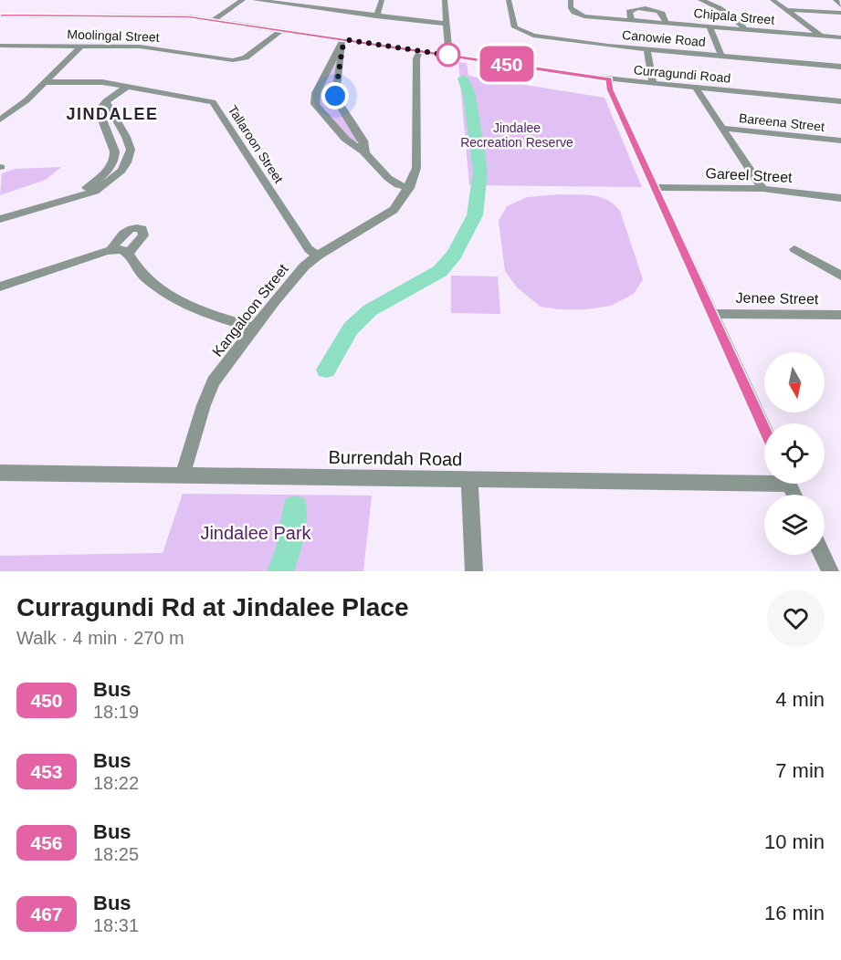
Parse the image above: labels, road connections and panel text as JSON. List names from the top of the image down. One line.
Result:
{"streets":{"street":["Chipala Street","Moolingal Street","Canowie Road","Curragundi Road","Bareena Street","Tallaroon Street","Gareel Street","Jenee Street","Kangaloon Street","Burrendah Road"]},"crossings":[["Moolingal Street","Curragundi Road"],["Curragundi Road","Kangaloon Street"],["Tallaroon Street","Kangaloon Street"],["Kangaloon Street","Burrendah Road"]],"districts":["JINDALEE"],"parks":["Jindalee Recreation Reserve","Jindalee Park"],"lines":["bus line 450"],"north":"bottom","page":{"on_map":"450","heading":["Curragundi Rd at Jindalee Place","Walk · 4 min · 270 m"],"list":[{"mark":"450","name":"Bus","note":"18:19","value":"4 min"},{"mark":"453","name":"Bus","note":"18:22","value":"7 min"},{"mark":"456","name":"Bus","note":"18:25","value":"10 min"},{"mark":"467","name":"Bus","note":"18:31","value":"16 min"}]}}
